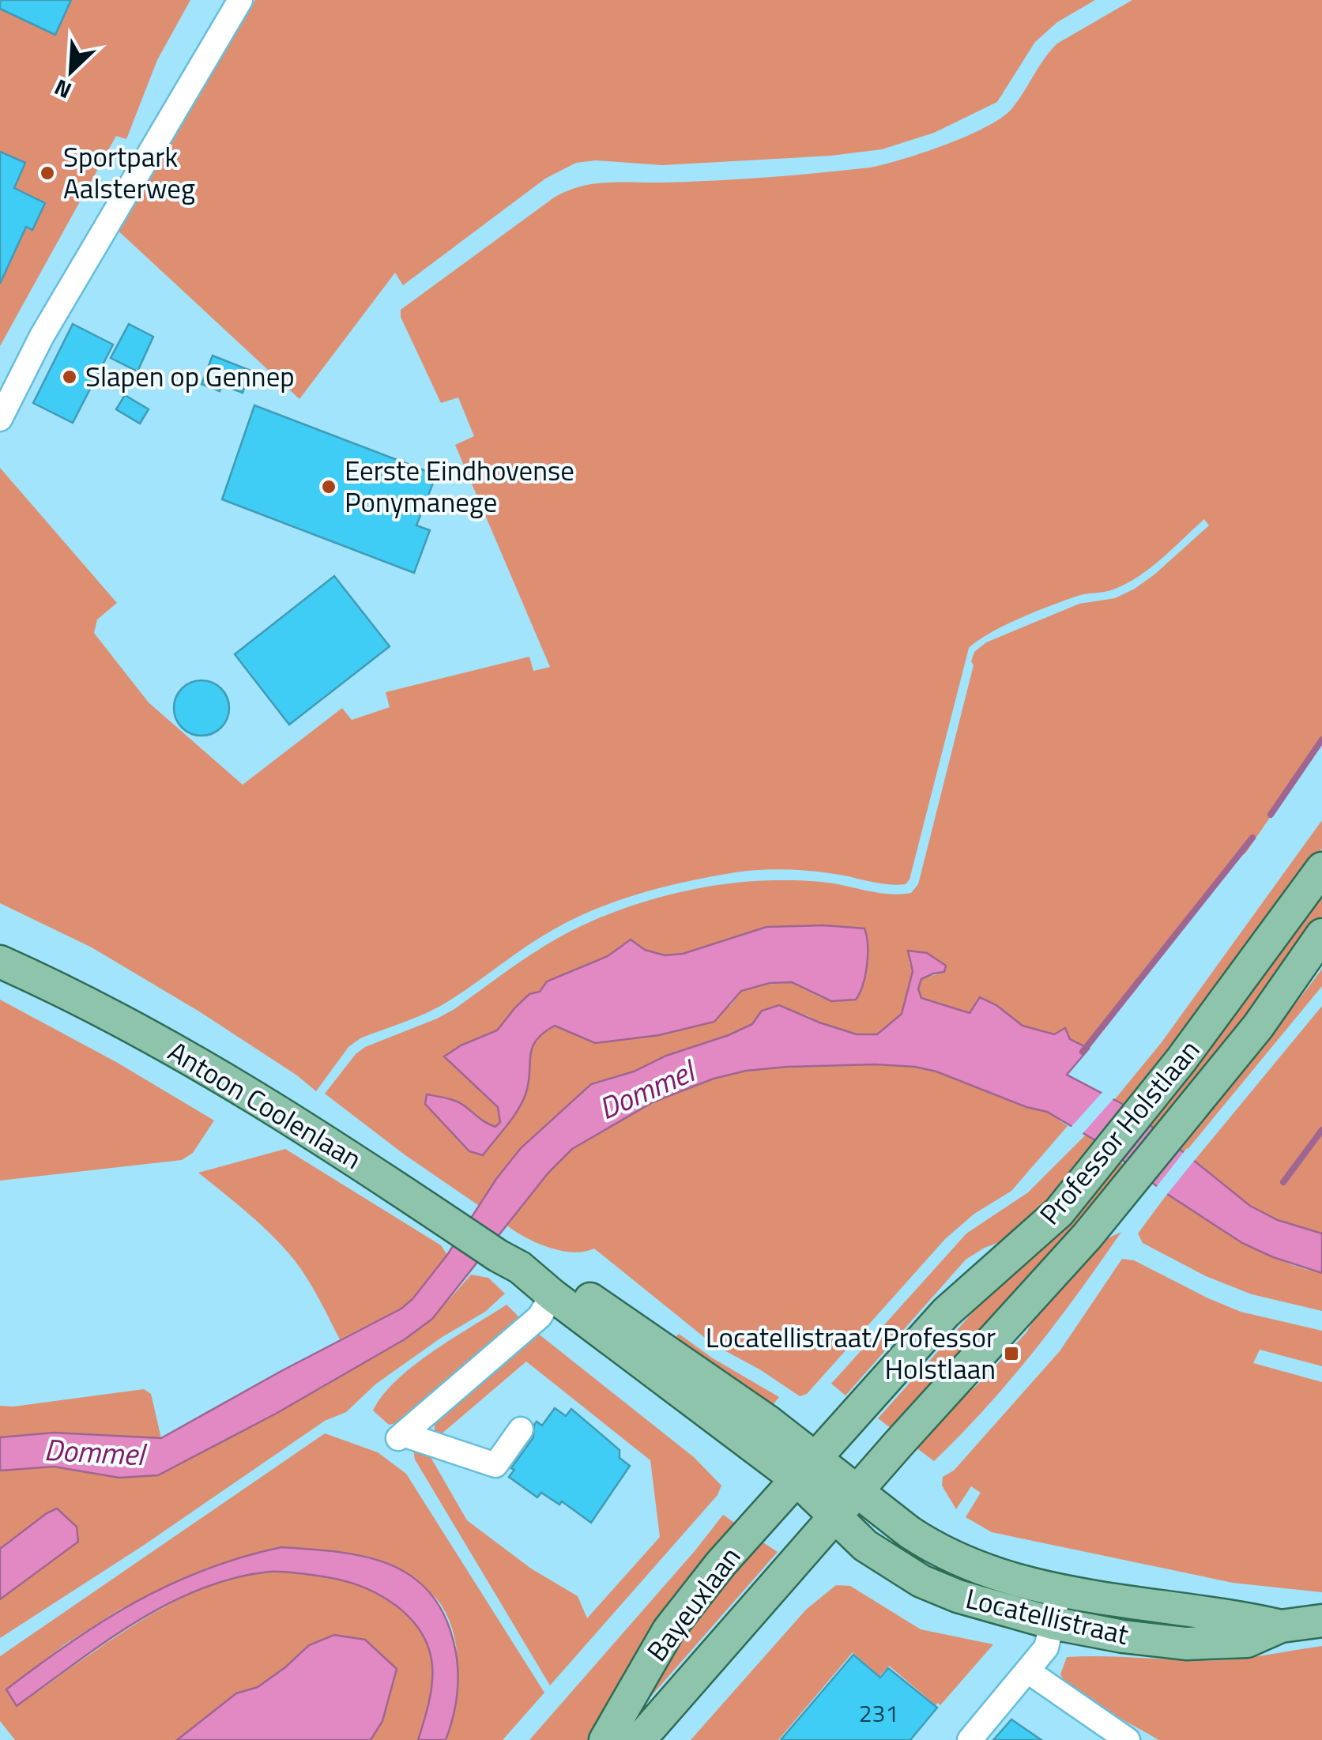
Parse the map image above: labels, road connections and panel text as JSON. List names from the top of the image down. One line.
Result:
{"streets":{"main road":["Antoon Coolenlaan","Professor Holstlaan","Bayeuxlaan","Locatellistraat"]},"crossings":[["Antoon Coolenlaan","Professor Holstlaan"],["Antoon Coolenlaan","Bayeuxlaan"],["Antoon Coolenlaan","Locatellistraat"],["Professor Holstlaan","Bayeuxlaan"],["Professor Holstlaan","Locatellistraat"],["Bayeuxlaan","Locatellistraat"]],"water":["Dommel"],"places":{"other":["Sportpark Aalsterweg","Slapen op Gennep","Eerste Eindhovense Ponymanege"],"transit":["Locatellistraat/Professor Holstlaan"]},"house_numbers":["231"],"north":"bottom left"}
